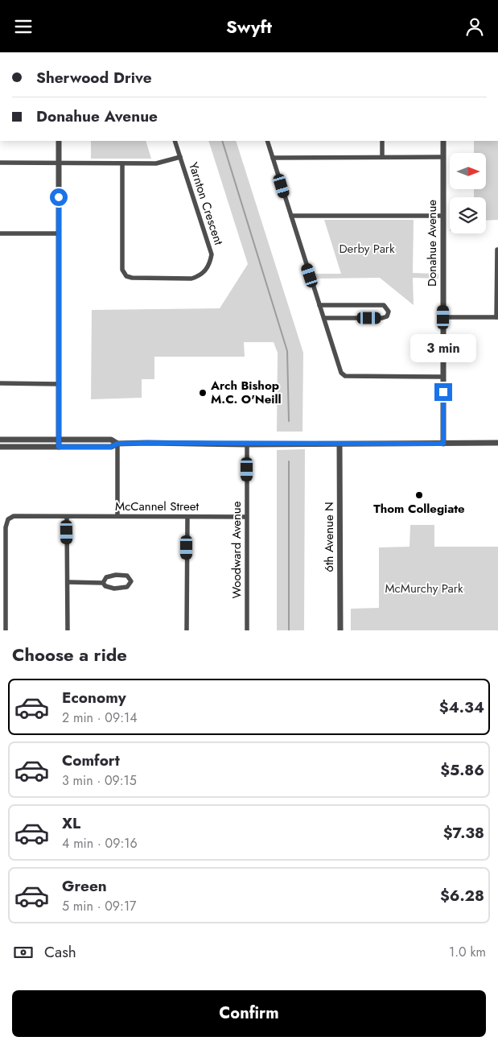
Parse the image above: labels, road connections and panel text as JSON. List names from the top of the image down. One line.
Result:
{"streets":{"street":["Yarnton Crescent","Donahue Avenue","McCannel Street","6th Avenue N","Woodward Avenue"]},"crossings":[["McCannel Street","Woodward Avenue"]],"parks":["Derby Park","McMurchy Park"],"places":["Arch Bishop M.C. O'Neill","Thom Collegiate"],"north":"right","page":{"header":"Swyft","banner":["Sherwood Drive","Donahue Avenue"],"bubble":"3 min","heading":"Choose a ride","list":[{"name":"Economy","note":"2 min · 09:14","value":"$4.34"},{"name":"Comfort","note":"3 min · 09:15","value":"$5.86"},{"name":"XL","note":"4 min · 09:16","value":"$7.38"},{"name":"Green","note":"5 min · 09:17","value":"$6.28"}],"pay":["Cash","1.0 km"],"buttons":"Confirm"}}
